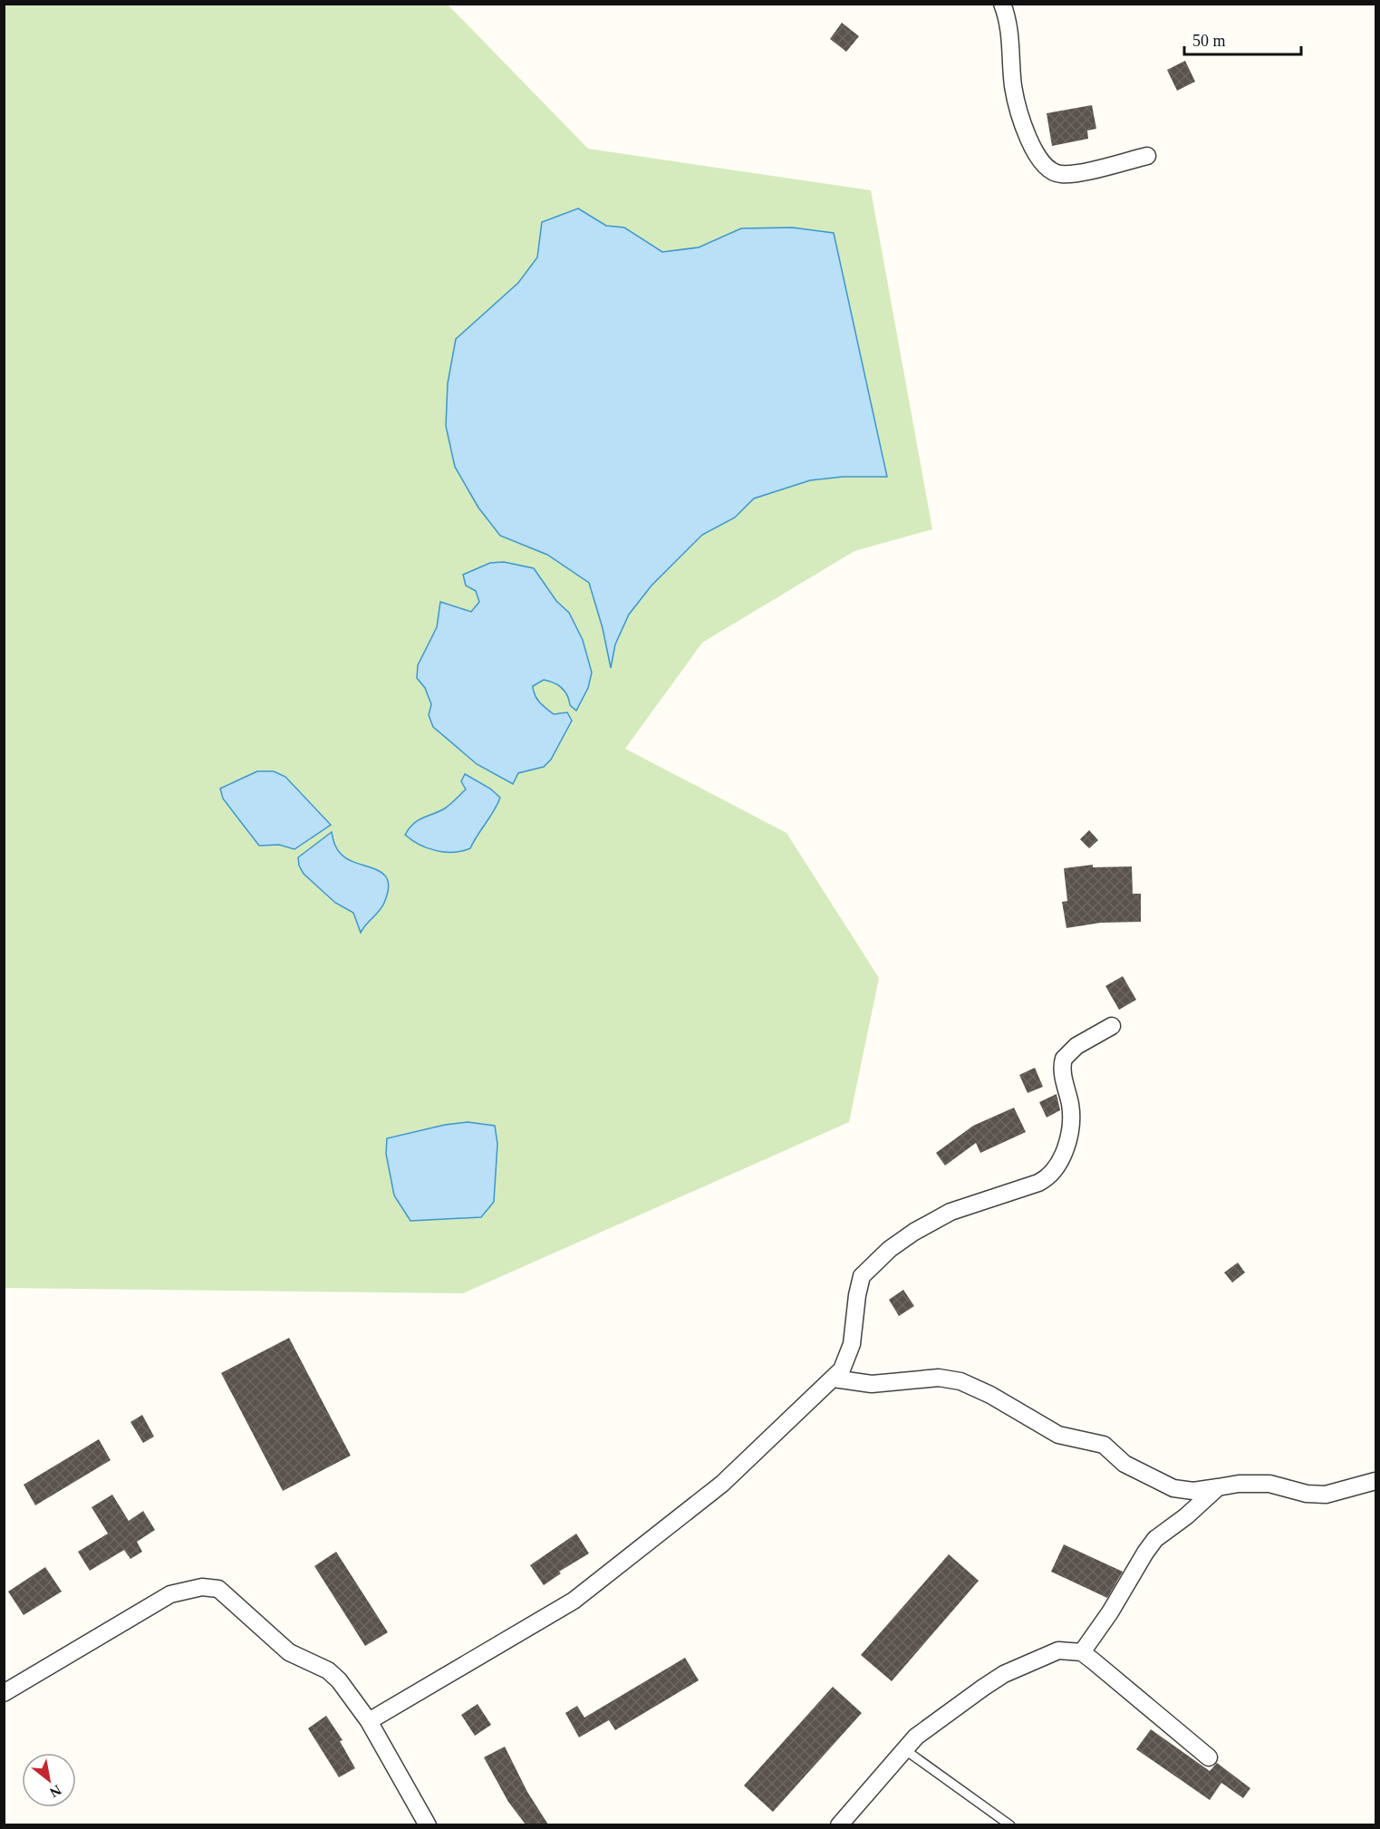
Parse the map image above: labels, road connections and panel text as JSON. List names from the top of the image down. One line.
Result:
{"scale_bar":"50 m","north":"bottom right"}
